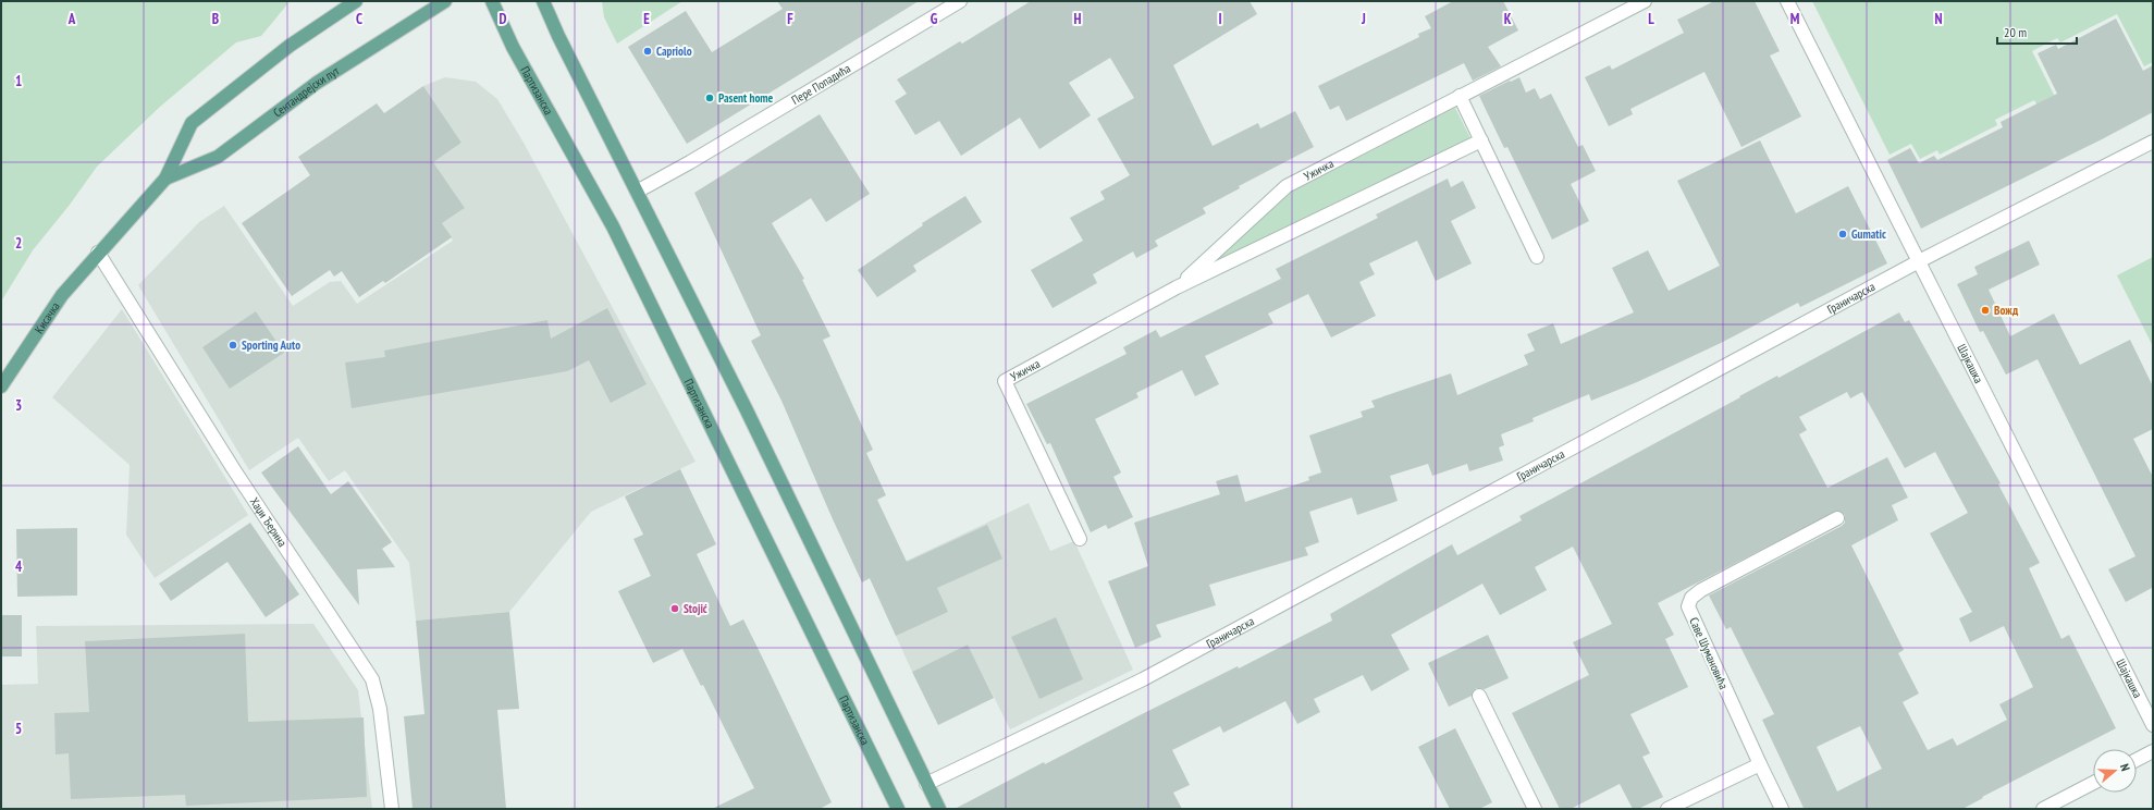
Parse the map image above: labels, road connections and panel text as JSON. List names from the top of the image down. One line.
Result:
{"streets":{"main road":["Партизанска","Сентандрејски пут","Кисачка"],"street":["Пере Попадића","Ужичка","Граничарска","Шајкашка","Хаџи Ђерина","Саве Шумановића"]},"crossings":[["Сентандрејски пут","Кисачка"],["Сентандрејски пут","Хаџи Ђерина"],["Граничарска","Шајкашка"],["Кисачка","Хаџи Ђерина"]],"places":["Capriolo","Pasent home","Gumatic","Вожд","Sporting Auto","Stojić"],"scale_bar":"20 m","north":"right","grid":{"columns":["A","B","C","D","E","F","G","H","I","J","K","L","M","N"],"rows":["1","2","3","4","5"]}}
